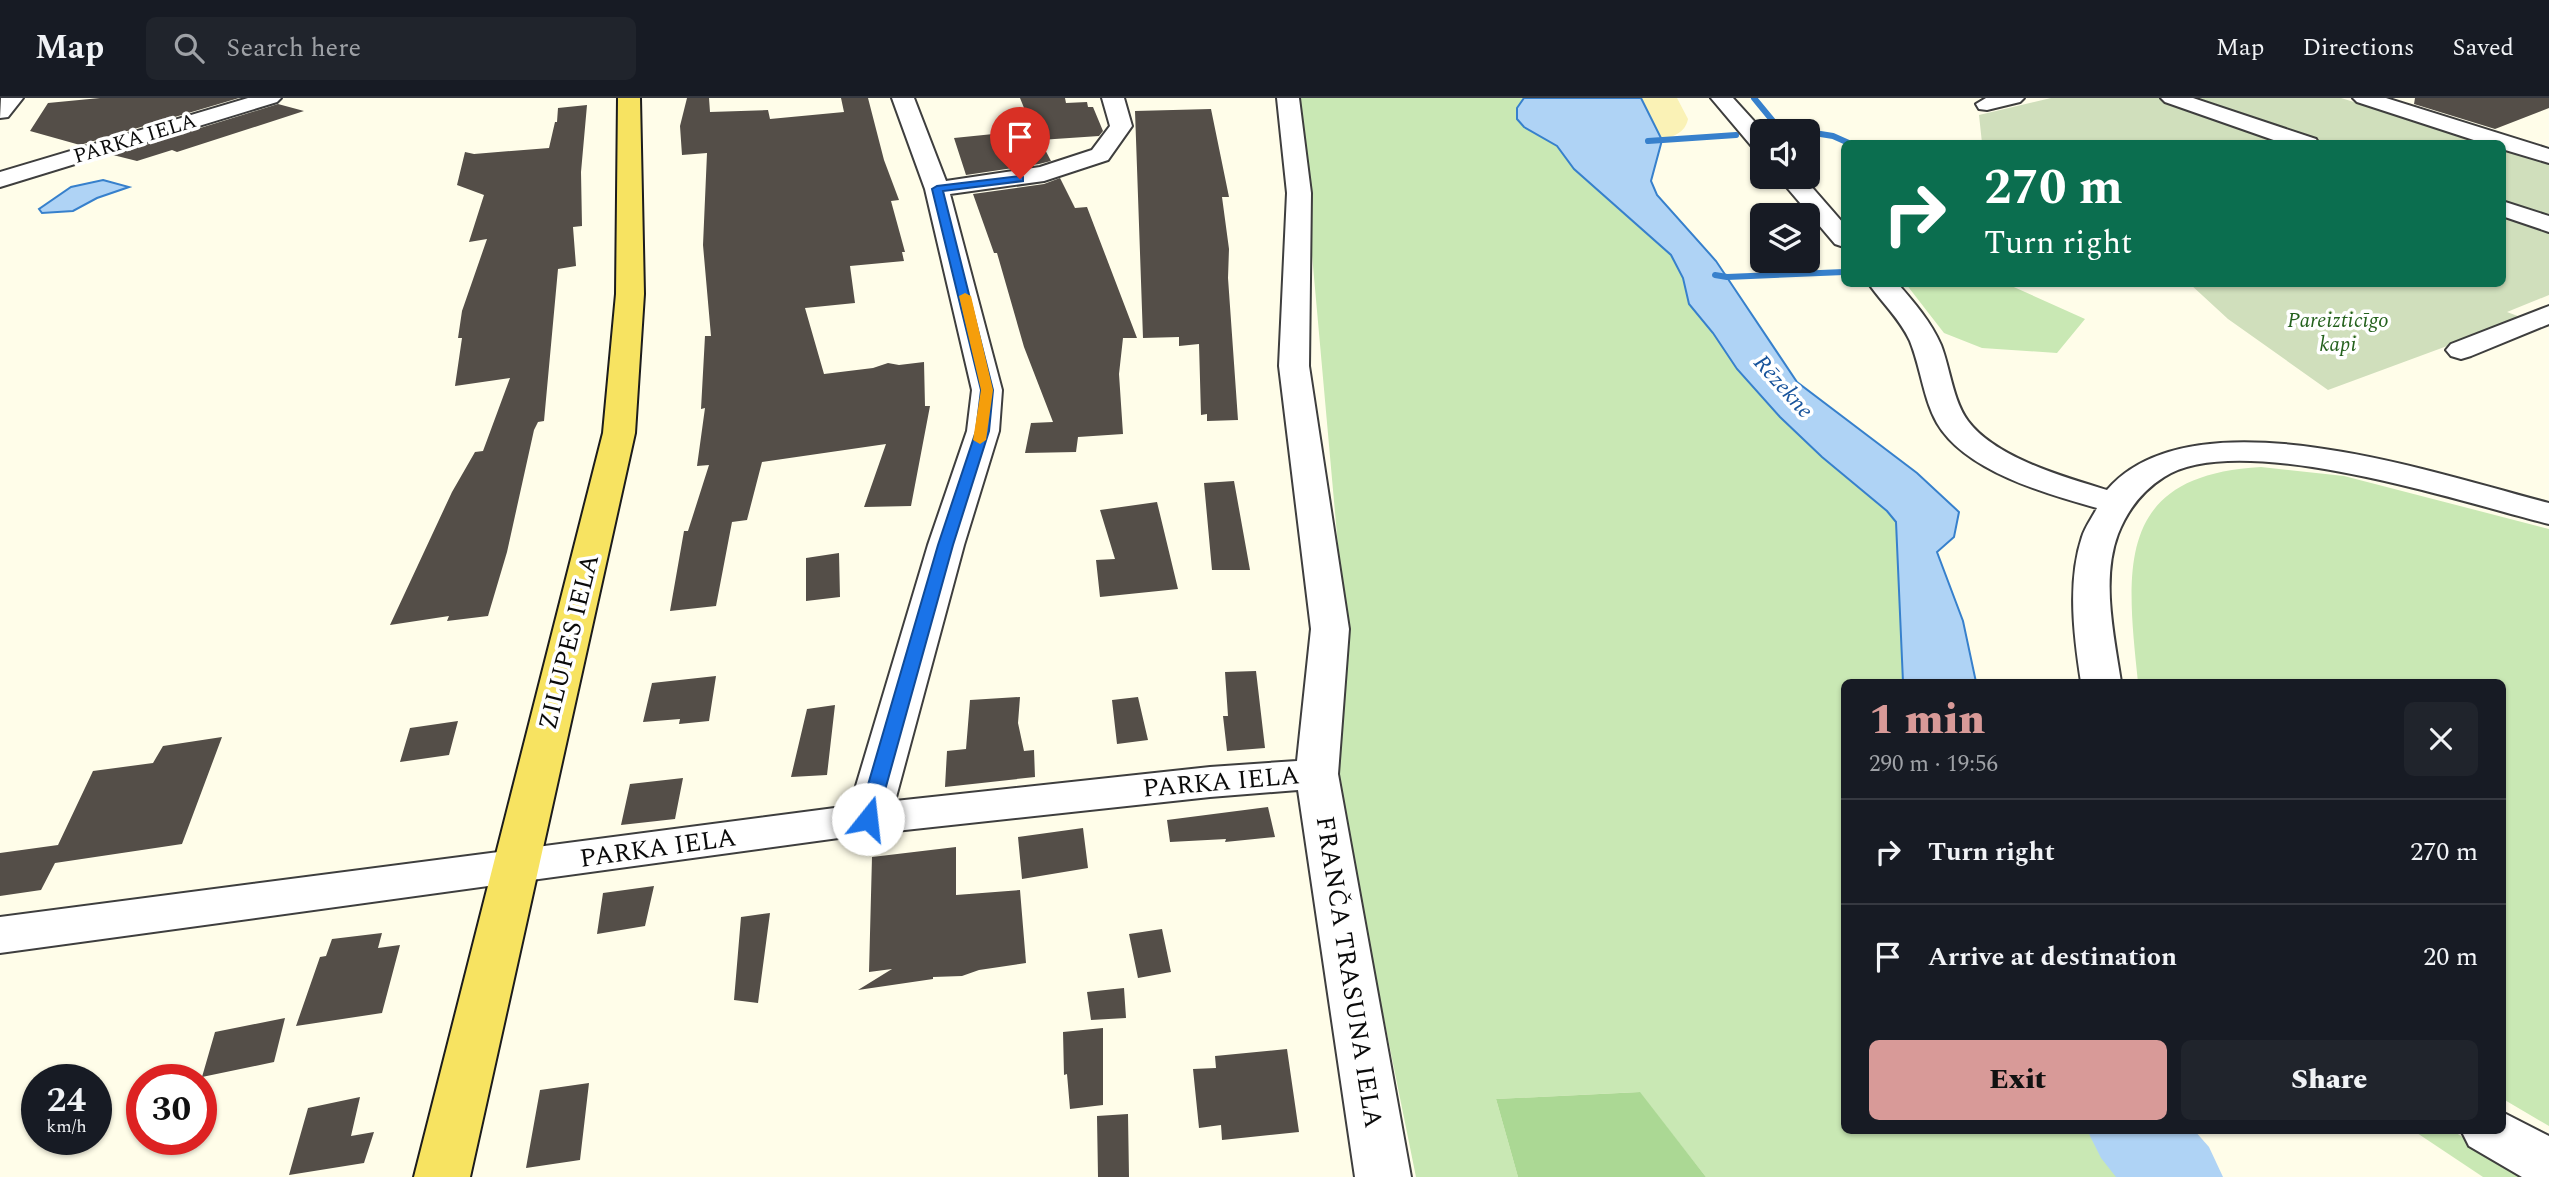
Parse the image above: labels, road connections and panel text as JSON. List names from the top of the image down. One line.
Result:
{"streets":{"main road":["ZILUPES IELA"],"street":["PARKA IELA","FRANČA TRASUNA IELA"]},"crossings":[["PARKA IELA","ZILUPES IELA"],["PARKA IELA","FRANČA TRASUNA IELA"]],"water":["Rēzekne"],"parks":["Pareizticīgo kapi"],"page":{"header":"Map","search":"Search here","nav":["Map","Directions","Saved"],"turn":["270 m","Turn right"],"heading":["1 min","290 m · 19:56"],"list":[{"name":"Turn right","value":"270 m"},{"name":"Arrive at destination","value":"20 m"}],"buttons":["Exit","Share"],"speed":"24 km/h","limit":"30"}}
